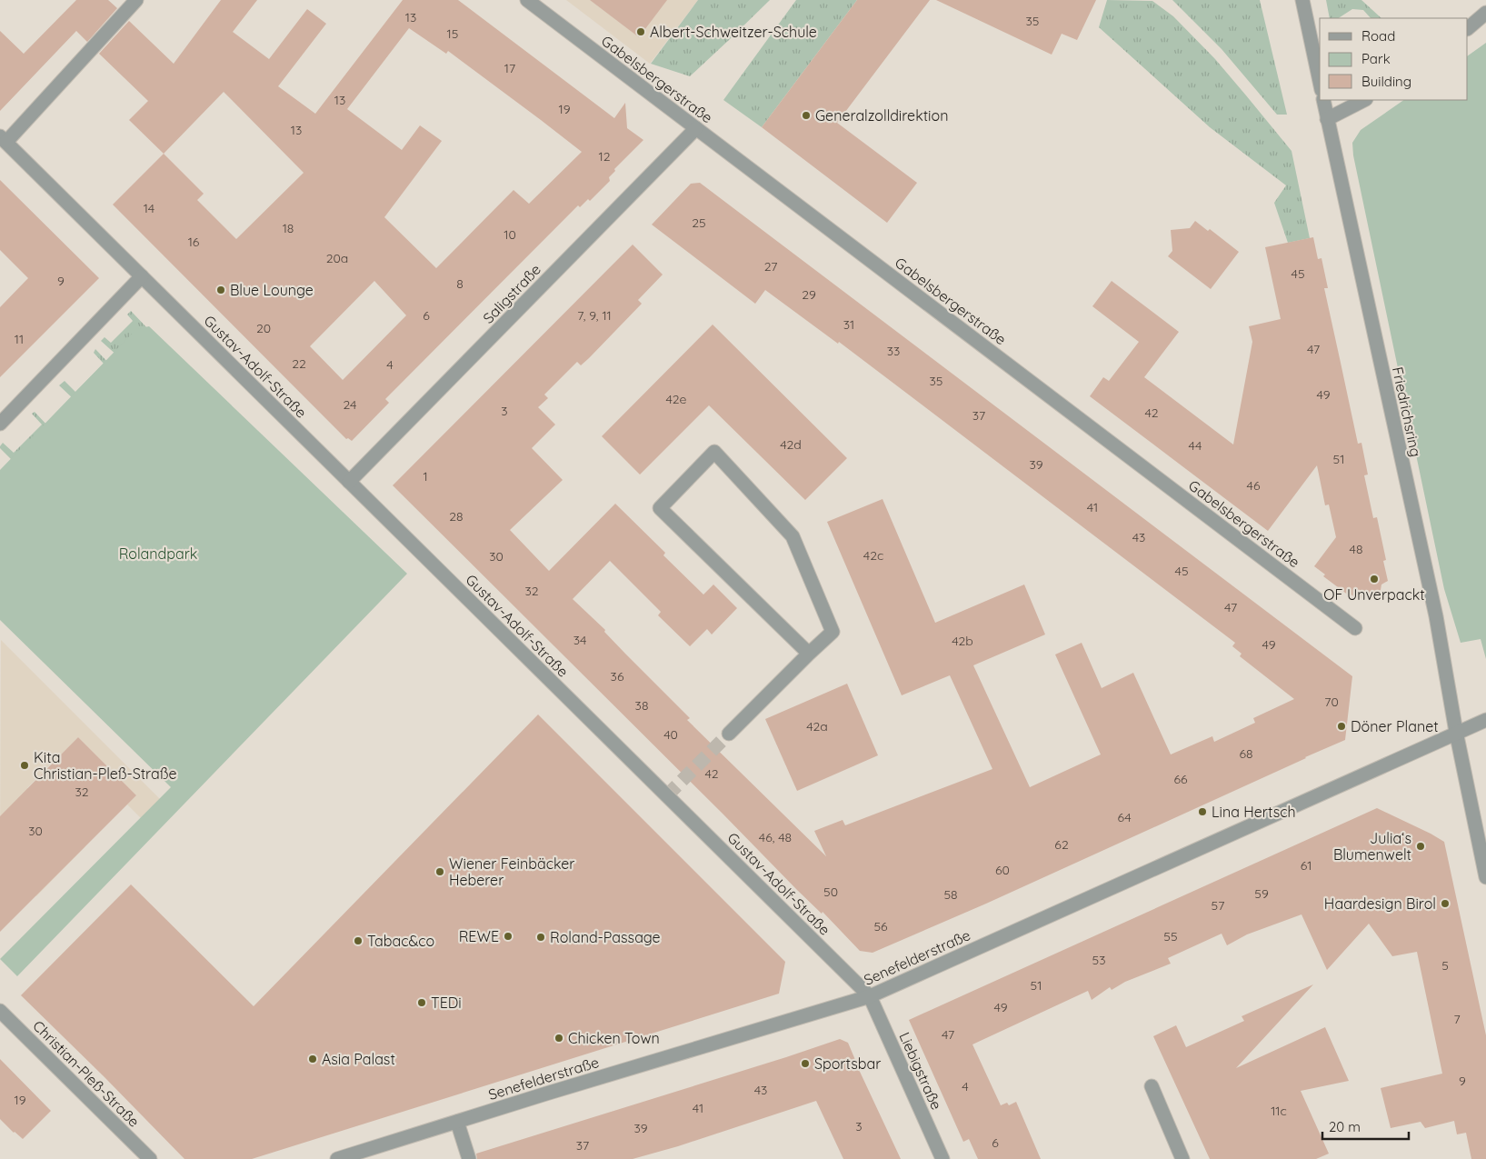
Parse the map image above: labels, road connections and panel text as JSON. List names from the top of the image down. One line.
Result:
{"streets":{"street":["Gabelsbergerstraße","Saligstraße","Gustav-Adolf-Straße","Friedrichsring","Senefelderstraße","Liebigstraße","Christian-Pleß-Straße"]},"crossings":[["Gabelsbergerstraße","Saligstraße"],["Saligstraße","Gustav-Adolf-Straße"],["Gustav-Adolf-Straße","Senefelderstraße"],["Gustav-Adolf-Straße","Liebigstraße"],["Friedrichsring","Senefelderstraße"],["Senefelderstraße","Liebigstraße"]],"parks":["Rolandpark"],"places":["Albert-Schweitzer-Schule","Generalzolldirektion","Blue Lounge","OF Unverpackt","Döner Planet","Kita Christian-Pleß-Straße","Lina Hertsch","Julia‘s Blumenwelt","Wiener Feinbäcker Heberer","Haardesign Birol","REWE","Roland-Passage","Tabac&co","TEDi","Chicken Town","Asia Palast","Sportsbar"],"house_numbers":["13","35","15","17","13","19","13","12","14","25","18","10","16","20a","27","45","9","8","29","6","7, 9, 11","31","20","11","47","33","22","4","35","49","42e","24","3","42","37","42d","44","51","39","1","46","41","28","43","48","42c","30","45","32","47","34","42b","49","36","70","38","42a","40","68","42","66","32","64","30","46, 48","62","61","60","50","59","58","57","56","55","53","5","51","49","7","47","9","4","43","19","41","11c","3","39","6","37"],"legend":["Road","Park","Building"],"scale_bar":"20 m"}
